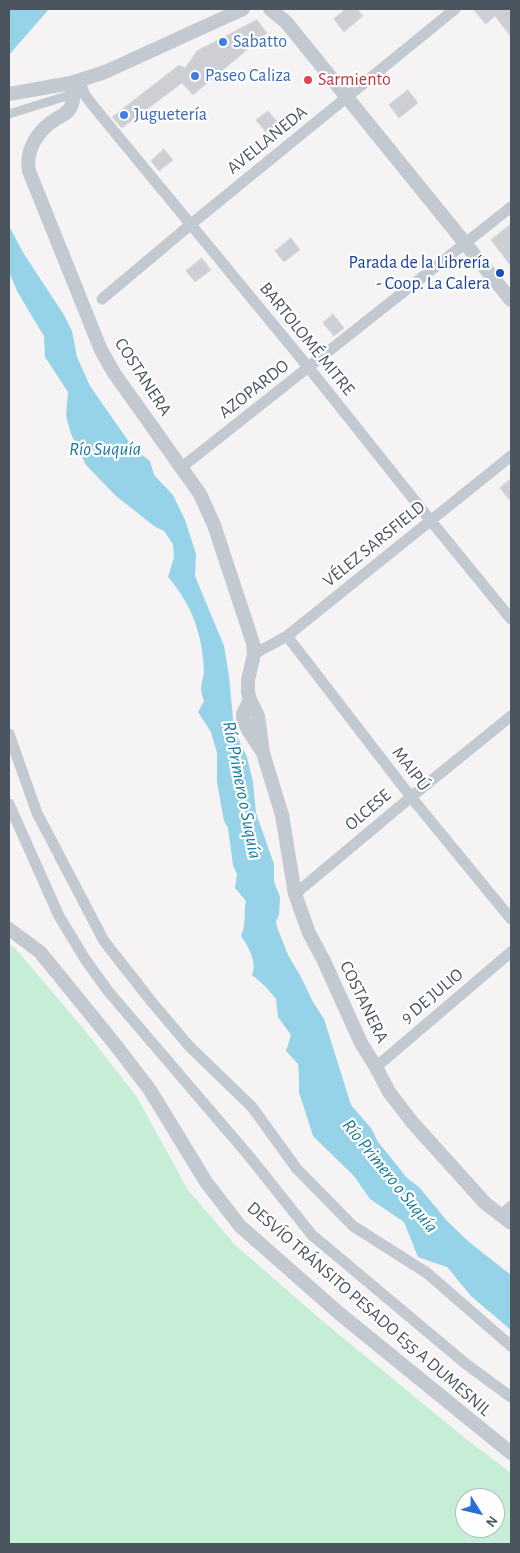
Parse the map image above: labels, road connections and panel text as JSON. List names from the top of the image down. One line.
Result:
{"streets":{"street":["AVELLANEDA","BARTOLOMÉ MITRE","COSTANERA","AZOPARDO","VÉLEZ SARSFIELD","MAIPÚ","OLCESE","9 DE JULIO","DESVÍO TRÁNSITO PESADO E55 A DUMESNIL"]},"crossings":[["AVELLANEDA","BARTOLOMÉ MITRE"],["BARTOLOMÉ MITRE","COSTANERA"],["BARTOLOMÉ MITRE","AZOPARDO"],["BARTOLOMÉ MITRE","VÉLEZ SARSFIELD"],["COSTANERA","AZOPARDO"],["COSTANERA","VÉLEZ SARSFIELD"],["COSTANERA","OLCESE"],["COSTANERA","9 DE JULIO"],["VÉLEZ SARSFIELD","MAIPÚ"],["MAIPÚ","OLCESE"]],"water":["Río Suquía","Río Primero o Suquía"],"places":["Sabatto","Paseo Caliza","Sarmiento","Juguetería","Parada de la Librería - Coop. La Calera"],"north":"bottom right"}
